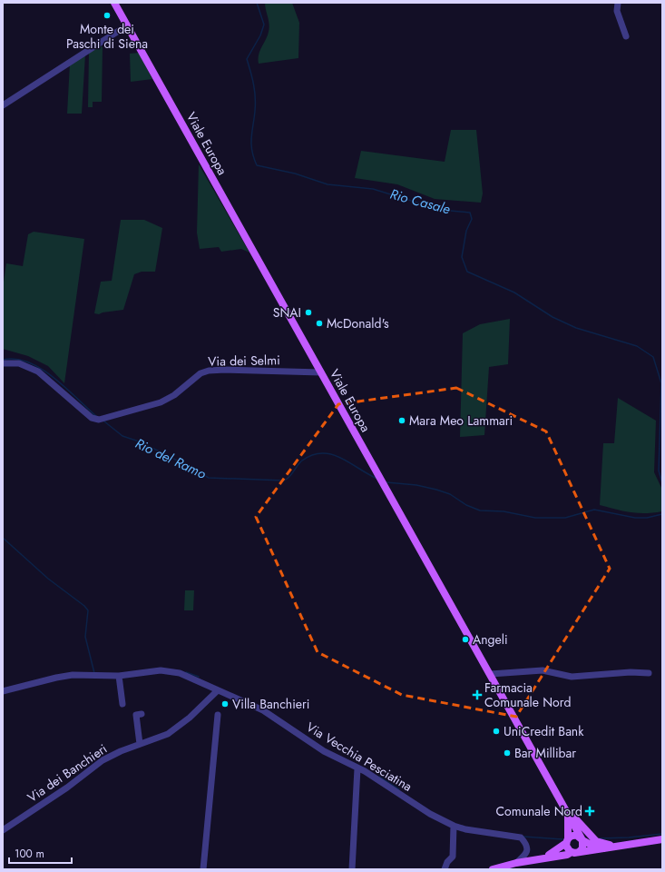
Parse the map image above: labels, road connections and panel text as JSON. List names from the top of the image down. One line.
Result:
{"streets":{"main road":["Viale Europa"],"street":["Via dei Selmi","Via Vecchia Pesciatina","Via dei Banchieri"]},"crossings":[["Viale Europa","Via dei Selmi"],["Via Vecchia Pesciatina","Via dei Banchieri"]],"water":["Rio Casale","Rio del Ramo"],"places":{"other":["Monte dei Paschi di Siena","SNAI","McDonald's","Mara Meo Lammari","Angeli","Villa Banchieri","UniCredit Bank","Bar Millibar"],"health":["Farmacia Comunale Nord","Comunale Nord"]},"scale_bar":"100 m"}
